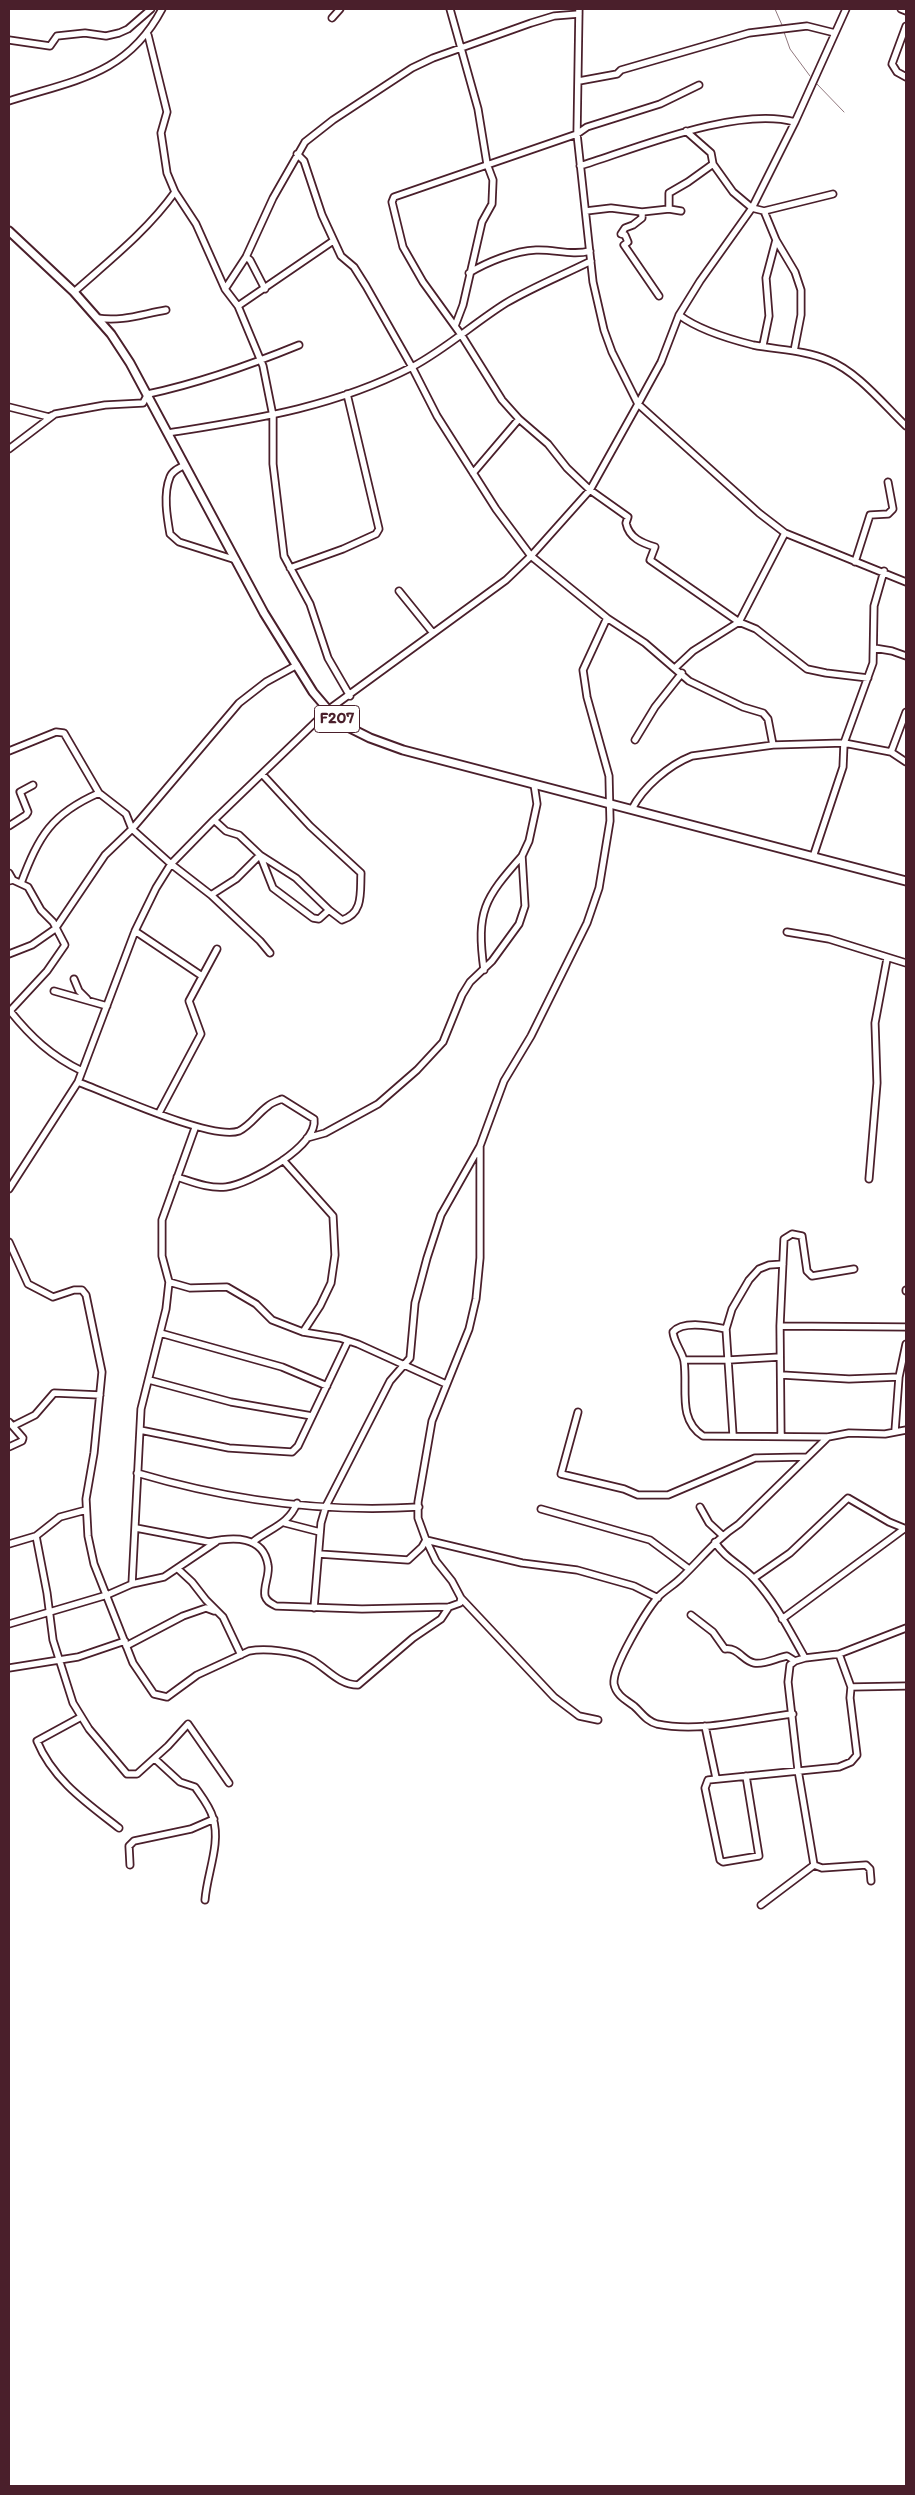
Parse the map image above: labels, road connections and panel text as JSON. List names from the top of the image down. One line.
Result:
{"streets":{"main road":["F207"]}}
